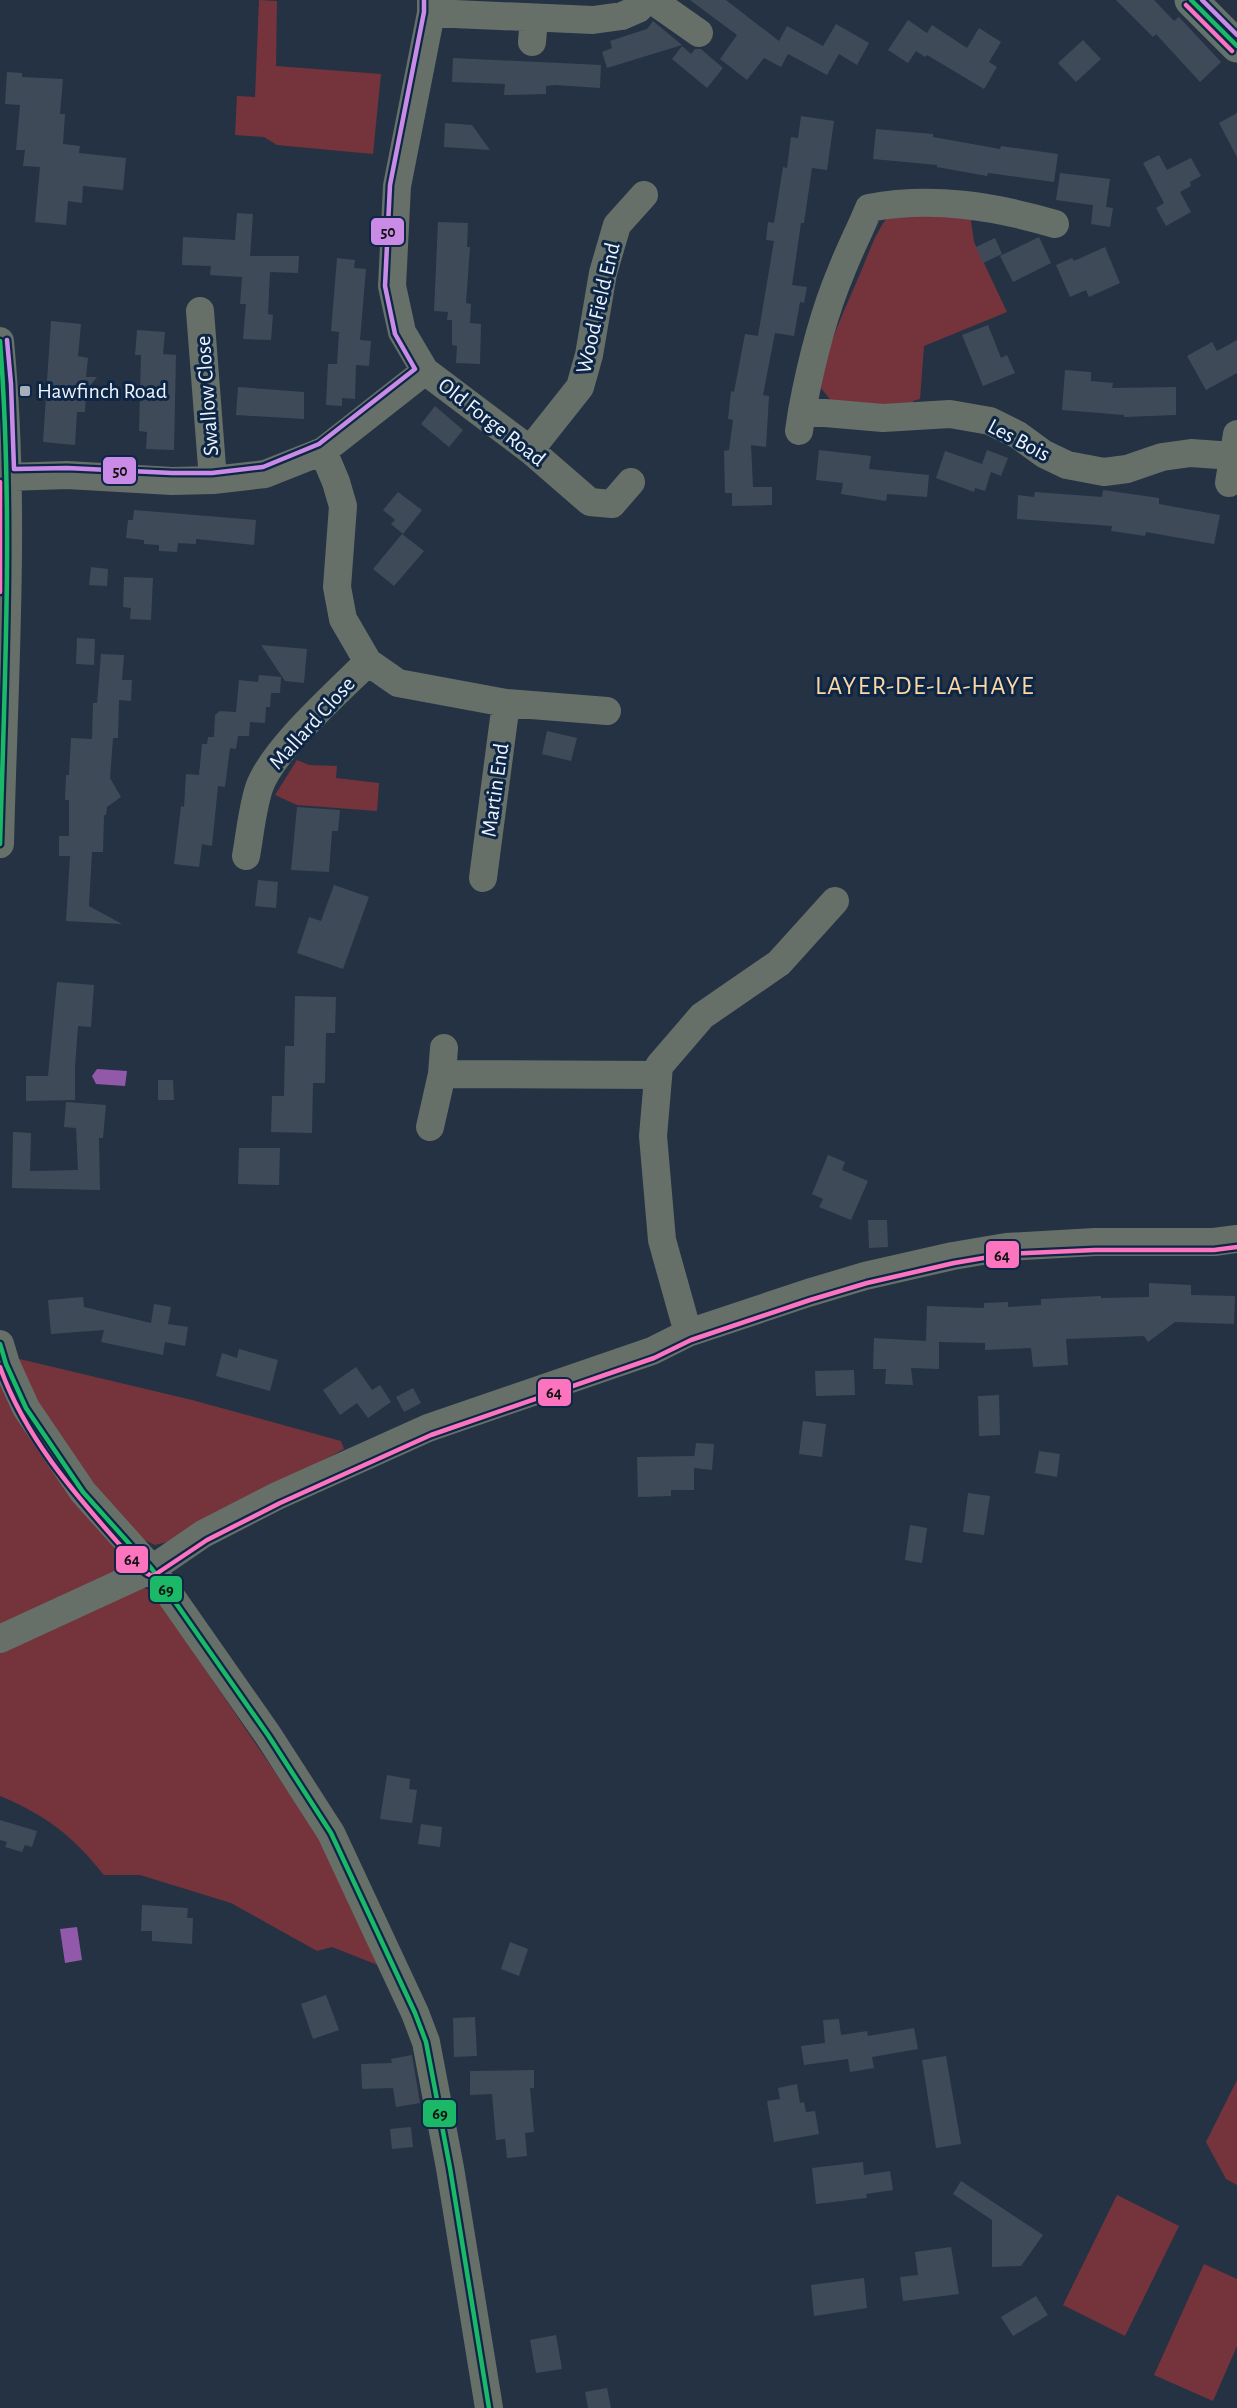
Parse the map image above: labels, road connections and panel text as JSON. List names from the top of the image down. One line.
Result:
{"streets":{"street":["Wood Field End","Swallow Close","Old Forge Road","Les Bois","Mallard Close","Martin End"]},"crossings":[["Wood Field End","Old Forge Road"]],"districts":["LAYER-DE-LA-HAYE"],"places":{"transit":["Hawfinch Road"]},"lines":["transit line 69","transit line 50","transit line 64"]}
